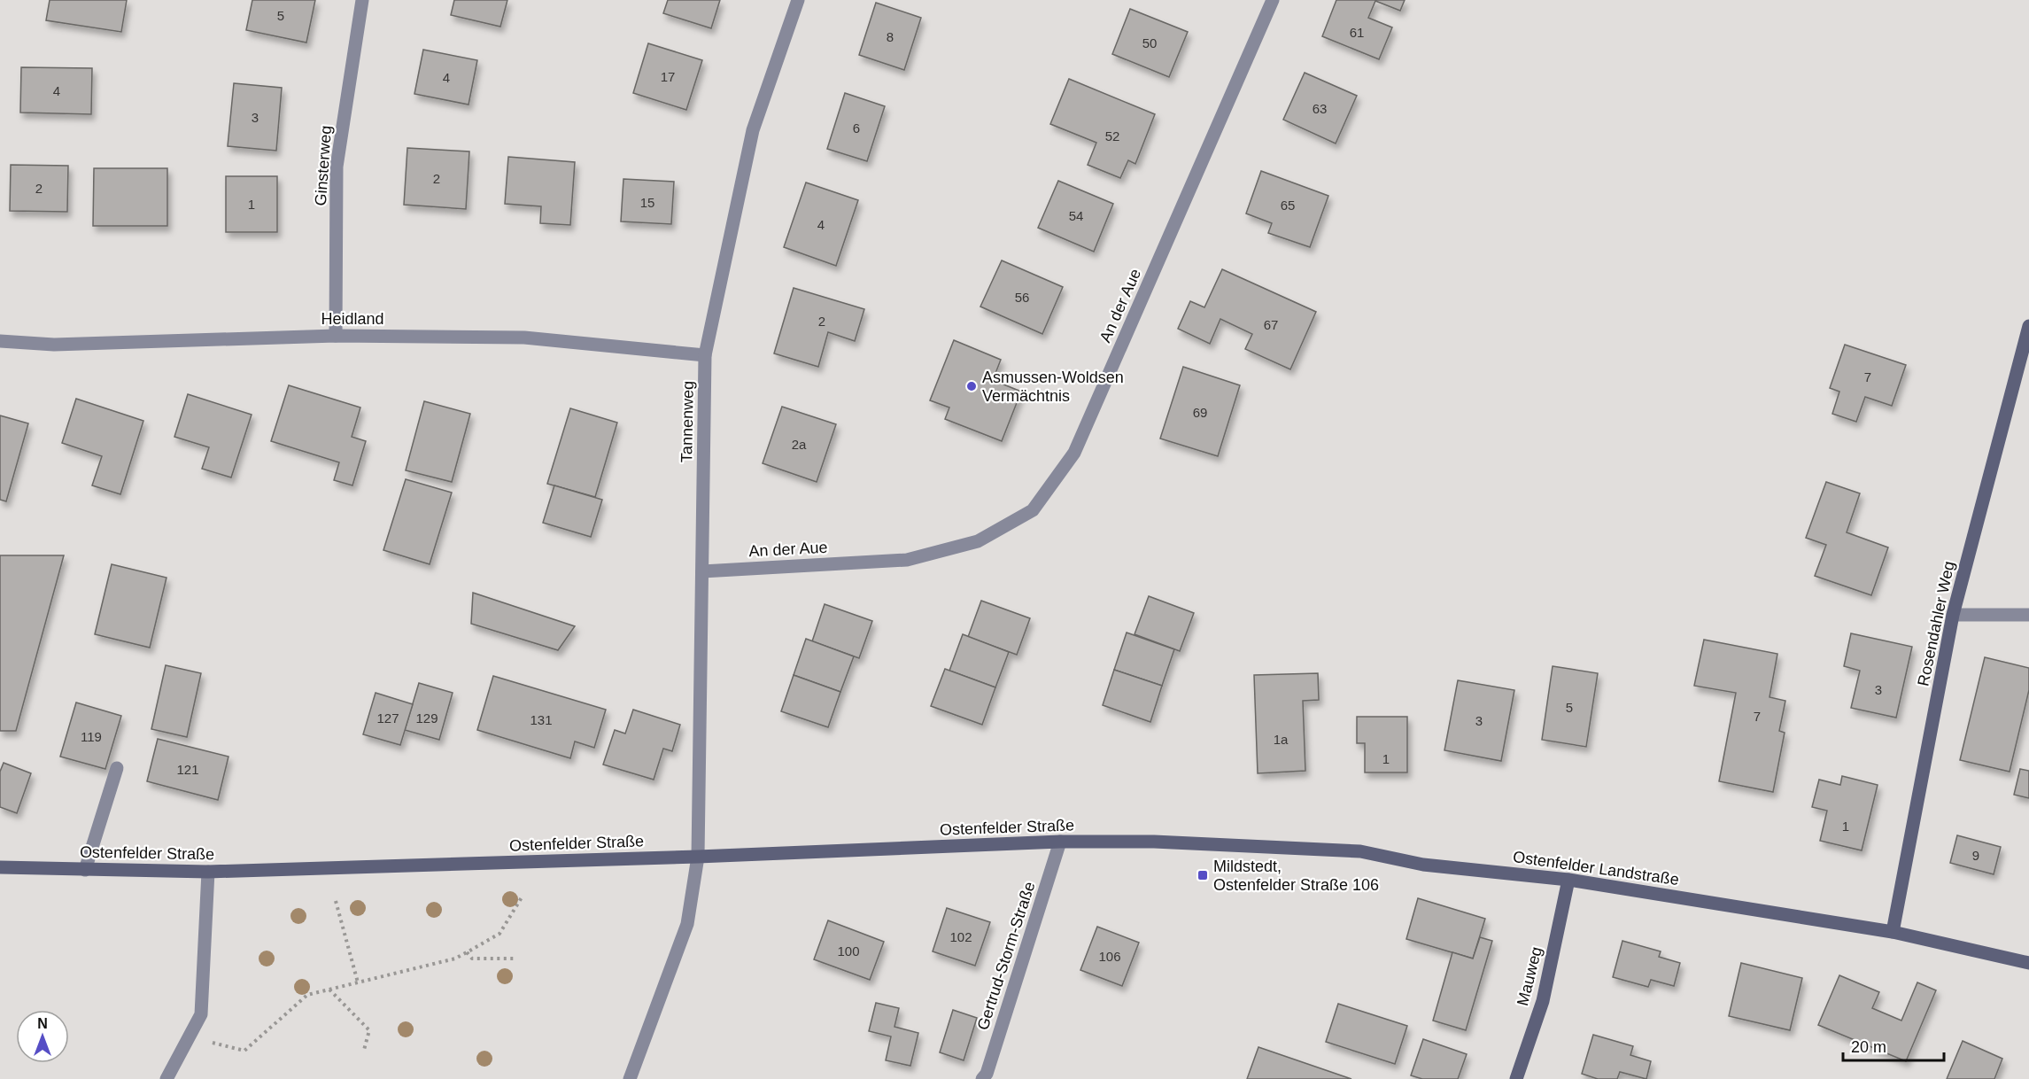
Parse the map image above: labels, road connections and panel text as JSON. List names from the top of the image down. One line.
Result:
{"streets":{"main road":["Rosendahler Weg","Ostenfelder Straße","Ostenfelder Landstraße","Mauweg"],"street":["Ginsterweg","An der Aue","Heidland","Tannenweg","Gertrud-Storm-Straße"]},"crossings":[["Ginsterweg","Heidland"],["An der Aue","Tannenweg"],["Heidland","Tannenweg"],["Tannenweg","Ostenfelder Straße"],["Rosendahler Weg","Ostenfelder Landstraße"],["Ostenfelder Straße","Ostenfelder Landstraße"],["Ostenfelder Straße","Gertrud-Storm-Straße"],["Ostenfelder Landstraße","Mauweg"]],"places":{"other":["Asmussen-Woldsen Vermächtnis"],"transit":["Mildstedt, Ostenfelder Straße 106"]},"house_numbers":["5","61","8","50","17","4","4","63","3","6","52","2","2","15","1","65","54","4","56","2","67","7","69","2a","3","5","7","127","129","131","3","119","1a","1","121","1","9","102","100","106"],"scale_bar":"20 m","north":"top"}
